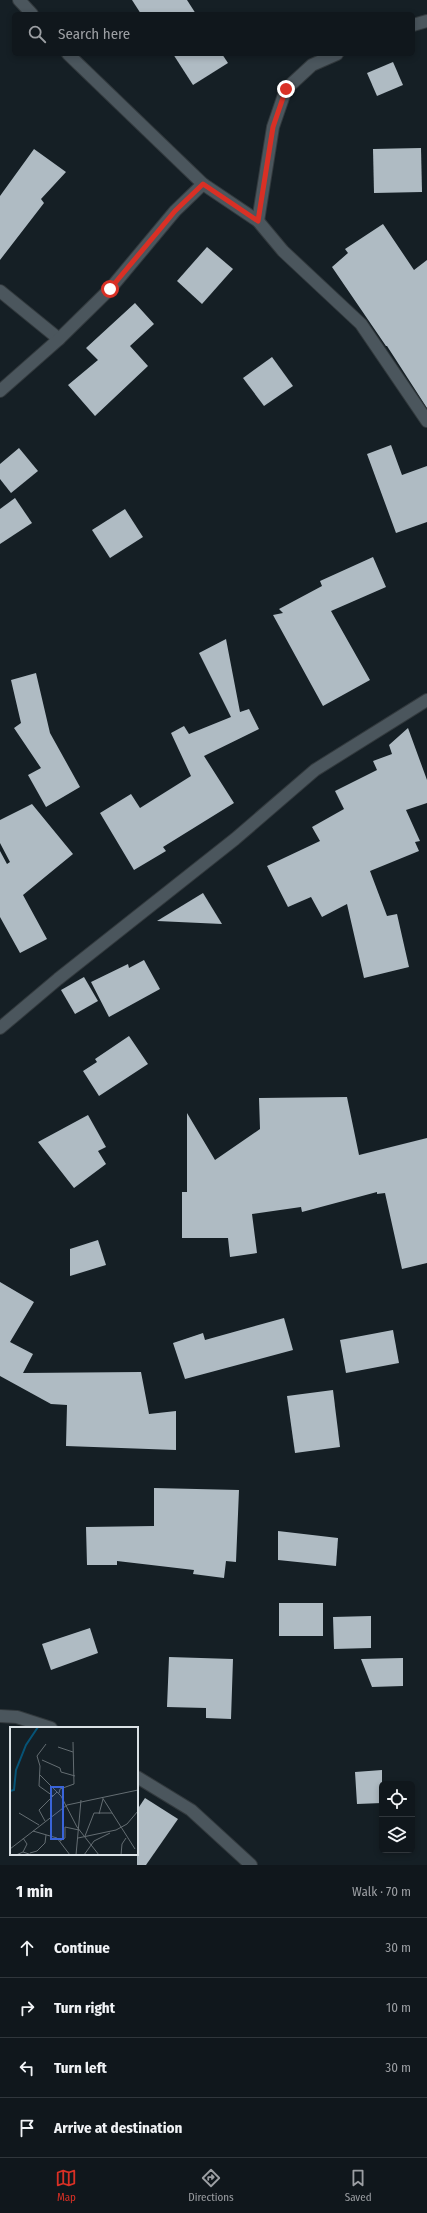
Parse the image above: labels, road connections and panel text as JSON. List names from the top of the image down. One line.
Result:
{"page":{"search":"Search here","heading":["1 min","Walk · 70 m"],"list":[["Continue","30 m"],["Turn right","10 m"],["Turn left","30 m"],"Arrive at destination"],"nav":["Map","Directions","Saved"]}}
